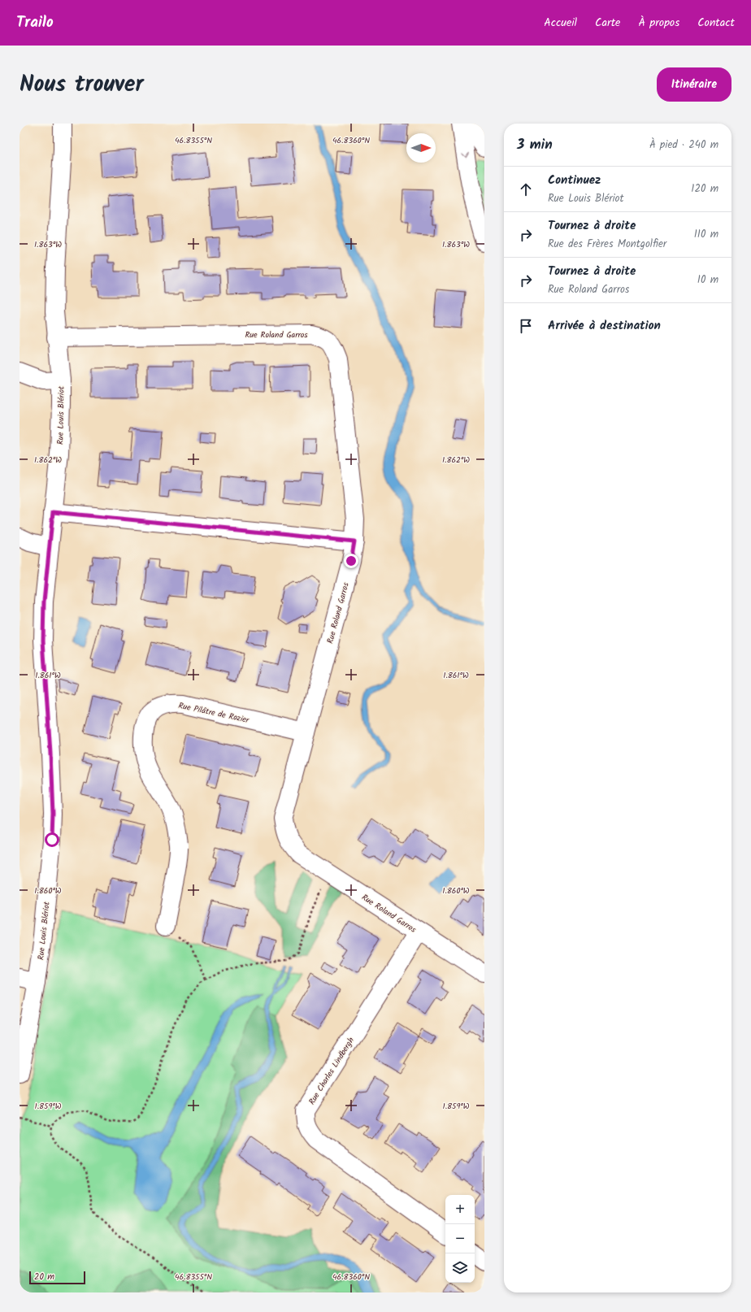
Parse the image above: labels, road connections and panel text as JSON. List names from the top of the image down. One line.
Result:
{"streets":{"street":["Rue Roland Garros","Rue Louis Blériot","Rue Pilâtre de Rozier","Rue Charles Lindbergh"]},"crossings":[["Rue Roland Garros","Rue Louis Blériot"],["Rue Roland Garros","Rue Pilâtre de Rozier"],["Rue Roland Garros","Rue Charles Lindbergh"]],"scale_bar":"20 m","north":"right","page":{"header":"Trailo","nav":["Accueil","Carte","À propos","Contact"],"title":"Nous trouver","buttons":"Itinéraire","heading":["3 min","À pied · 240 m"],"list":[["Continuez","Rue Louis Blériot","120 m"],["Tournez à droite","Rue des Frères Montgolfier","110 m"],["Tournez à droite","Rue Roland Garros","10 m"],"Arrivée à destination"],"map_buttons":["+","−"],"scale":"20 m"},"coordinates":["46.8355°N","46.8360°N","1.863°W","1.862°W","1.861°W","1.860°W","1.859°W"]}
